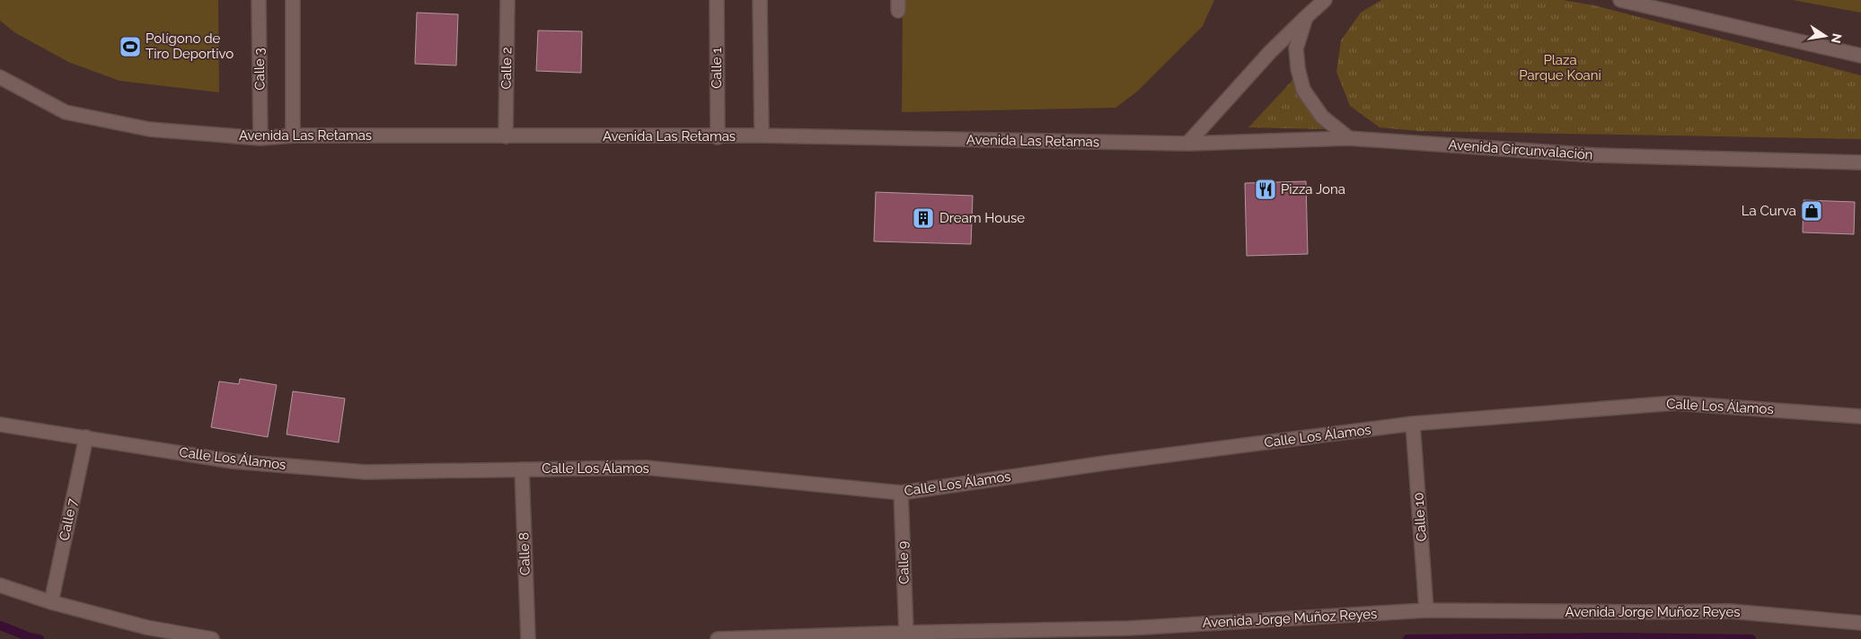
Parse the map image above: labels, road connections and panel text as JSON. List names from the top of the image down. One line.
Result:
{"streets":{"street":["Calle 2","Calle 1","Calle 3","Avenida Las Retamas","Avenida Circunvalación","Calle Los Álamos","Calle 10","Calle 7","Calle 8","Calle 9","Avenida Jorge Muñoz Reyes"]},"crossings":[["Calle 2","Avenida Las Retamas"],["Calle 1","Avenida Las Retamas"],["Calle 3","Avenida Las Retamas"],["Avenida Las Retamas","Avenida Circunvalación"],["Calle Los Álamos","Calle 10"],["Calle Los Álamos","Calle 7"],["Calle Los Álamos","Calle 8"],["Calle Los Álamos","Calle 9"],["Calle 10","Avenida Jorge Muñoz Reyes"],["Calle 9","Avenida Jorge Muñoz Reyes"]],"parks":["Plaza Parque Koani"],"places":{"sports":["Polígono de Tiro Deportivo"],"restaurant":["Pizza Jona"],"shop":["La Curva"],"building":["Dream House"]},"north":"right"}
